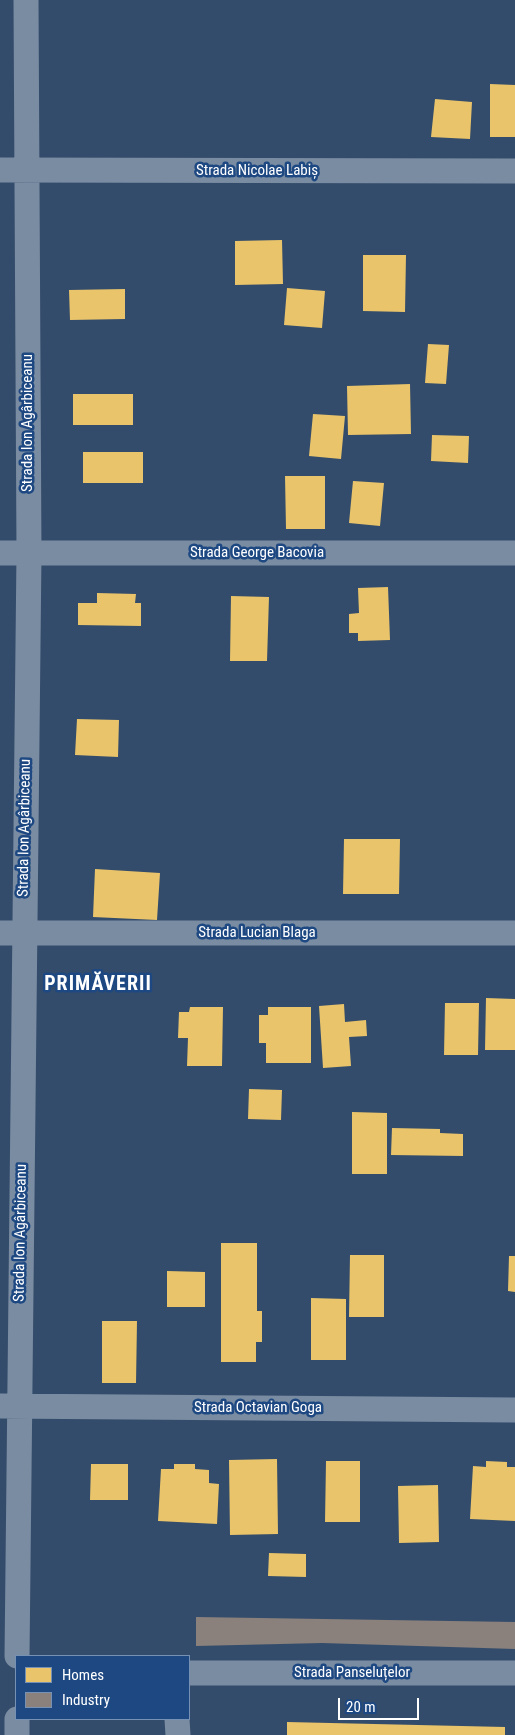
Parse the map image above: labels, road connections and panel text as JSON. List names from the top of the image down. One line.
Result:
{"streets":{"street":["Strada Nicolae Labiș","Strada Ion Agârbiceanu","Strada George Bacovia","Strada Lucian Blaga","Strada Octavian Goga","Strada Panseluțelor"]},"crossings":[["Strada Nicolae Labiș","Strada Ion Agârbiceanu"],["Strada Ion Agârbiceanu","Strada George Bacovia"],["Strada Ion Agârbiceanu","Strada Lucian Blaga"],["Strada Ion Agârbiceanu","Strada Octavian Goga"]],"districts":["PRIMĂVERII"],"legend":["Homes","Industry"],"scale_bar":"20 m"}
